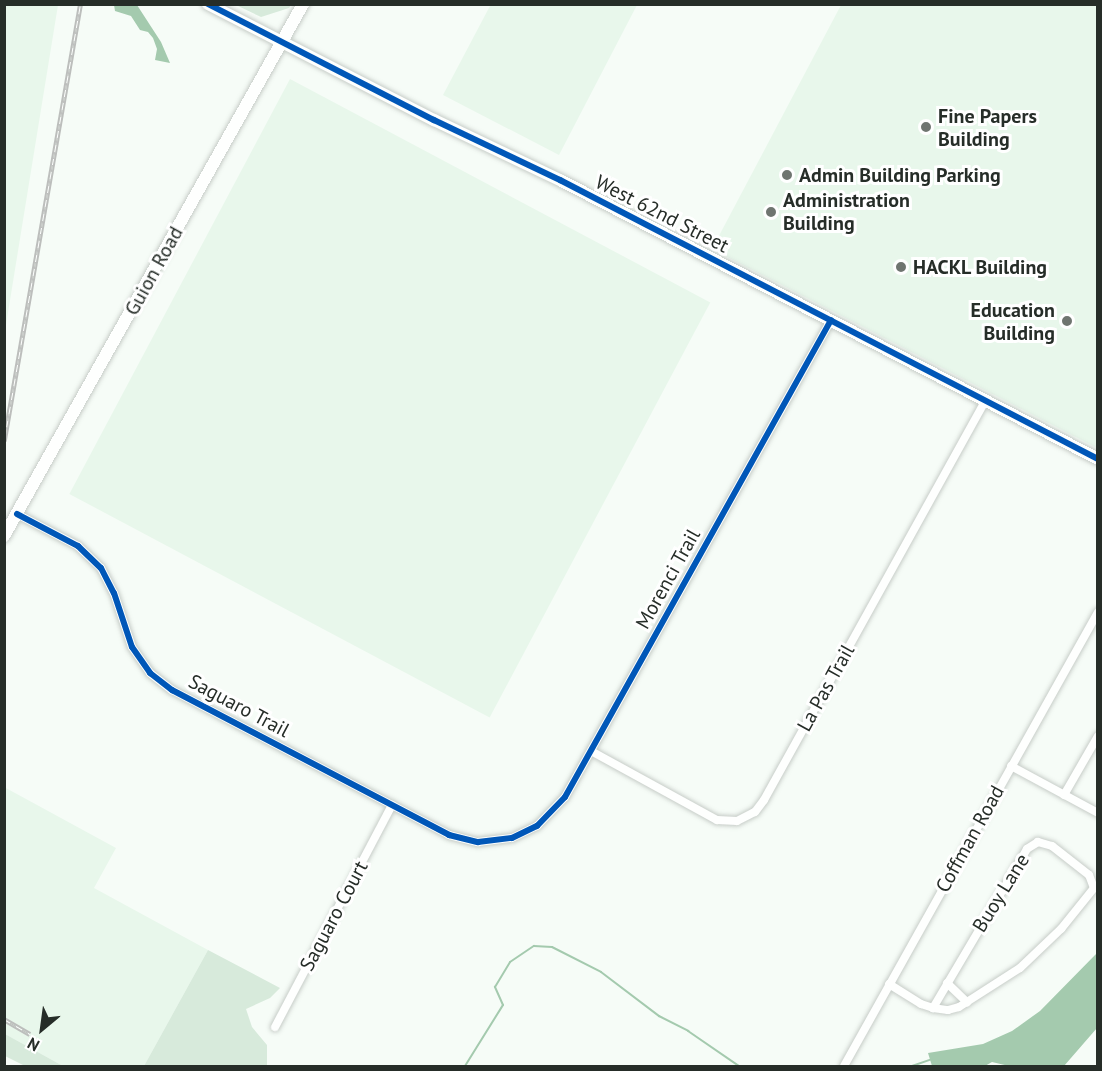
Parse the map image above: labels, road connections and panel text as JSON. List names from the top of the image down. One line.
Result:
{"streets":{"street":["West 62nd Street","Guion Road","Morenci Trail","La Pas Trail","Saguaro Trail","Coffman Road","Buoy Lane","Saguaro Court"]},"crossings":[["West 62nd Street","Guion Road"],["West 62nd Street","Morenci Trail"],["West 62nd Street","La Pas Trail"],["Guion Road","Saguaro Trail"],["Morenci Trail","La Pas Trail"],["Morenci Trail","Saguaro Trail"],["Saguaro Trail","Saguaro Court"]],"places":["Fine Papers Building","Admin Building Parking","Administration Building","HACKL Building","Education Building"],"north":"bottom left"}
